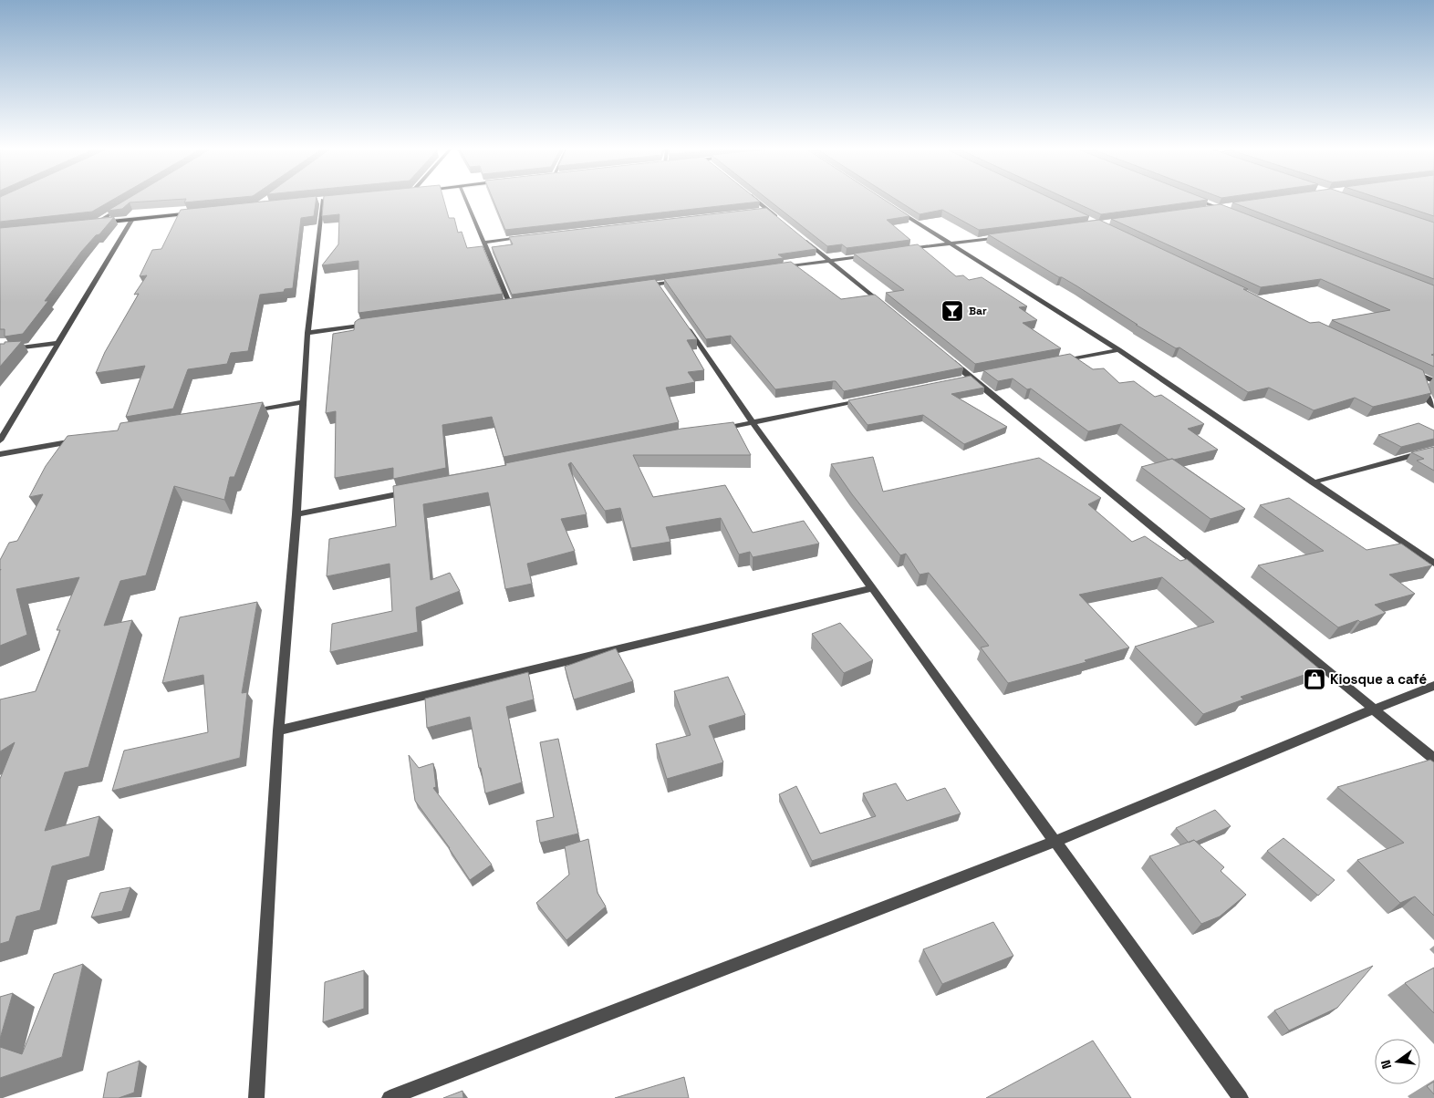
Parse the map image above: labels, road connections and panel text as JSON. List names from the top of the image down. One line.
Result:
{"places":{"bar":["Bar"],"shop":["Kiosque a café"]},"north":"left"}
